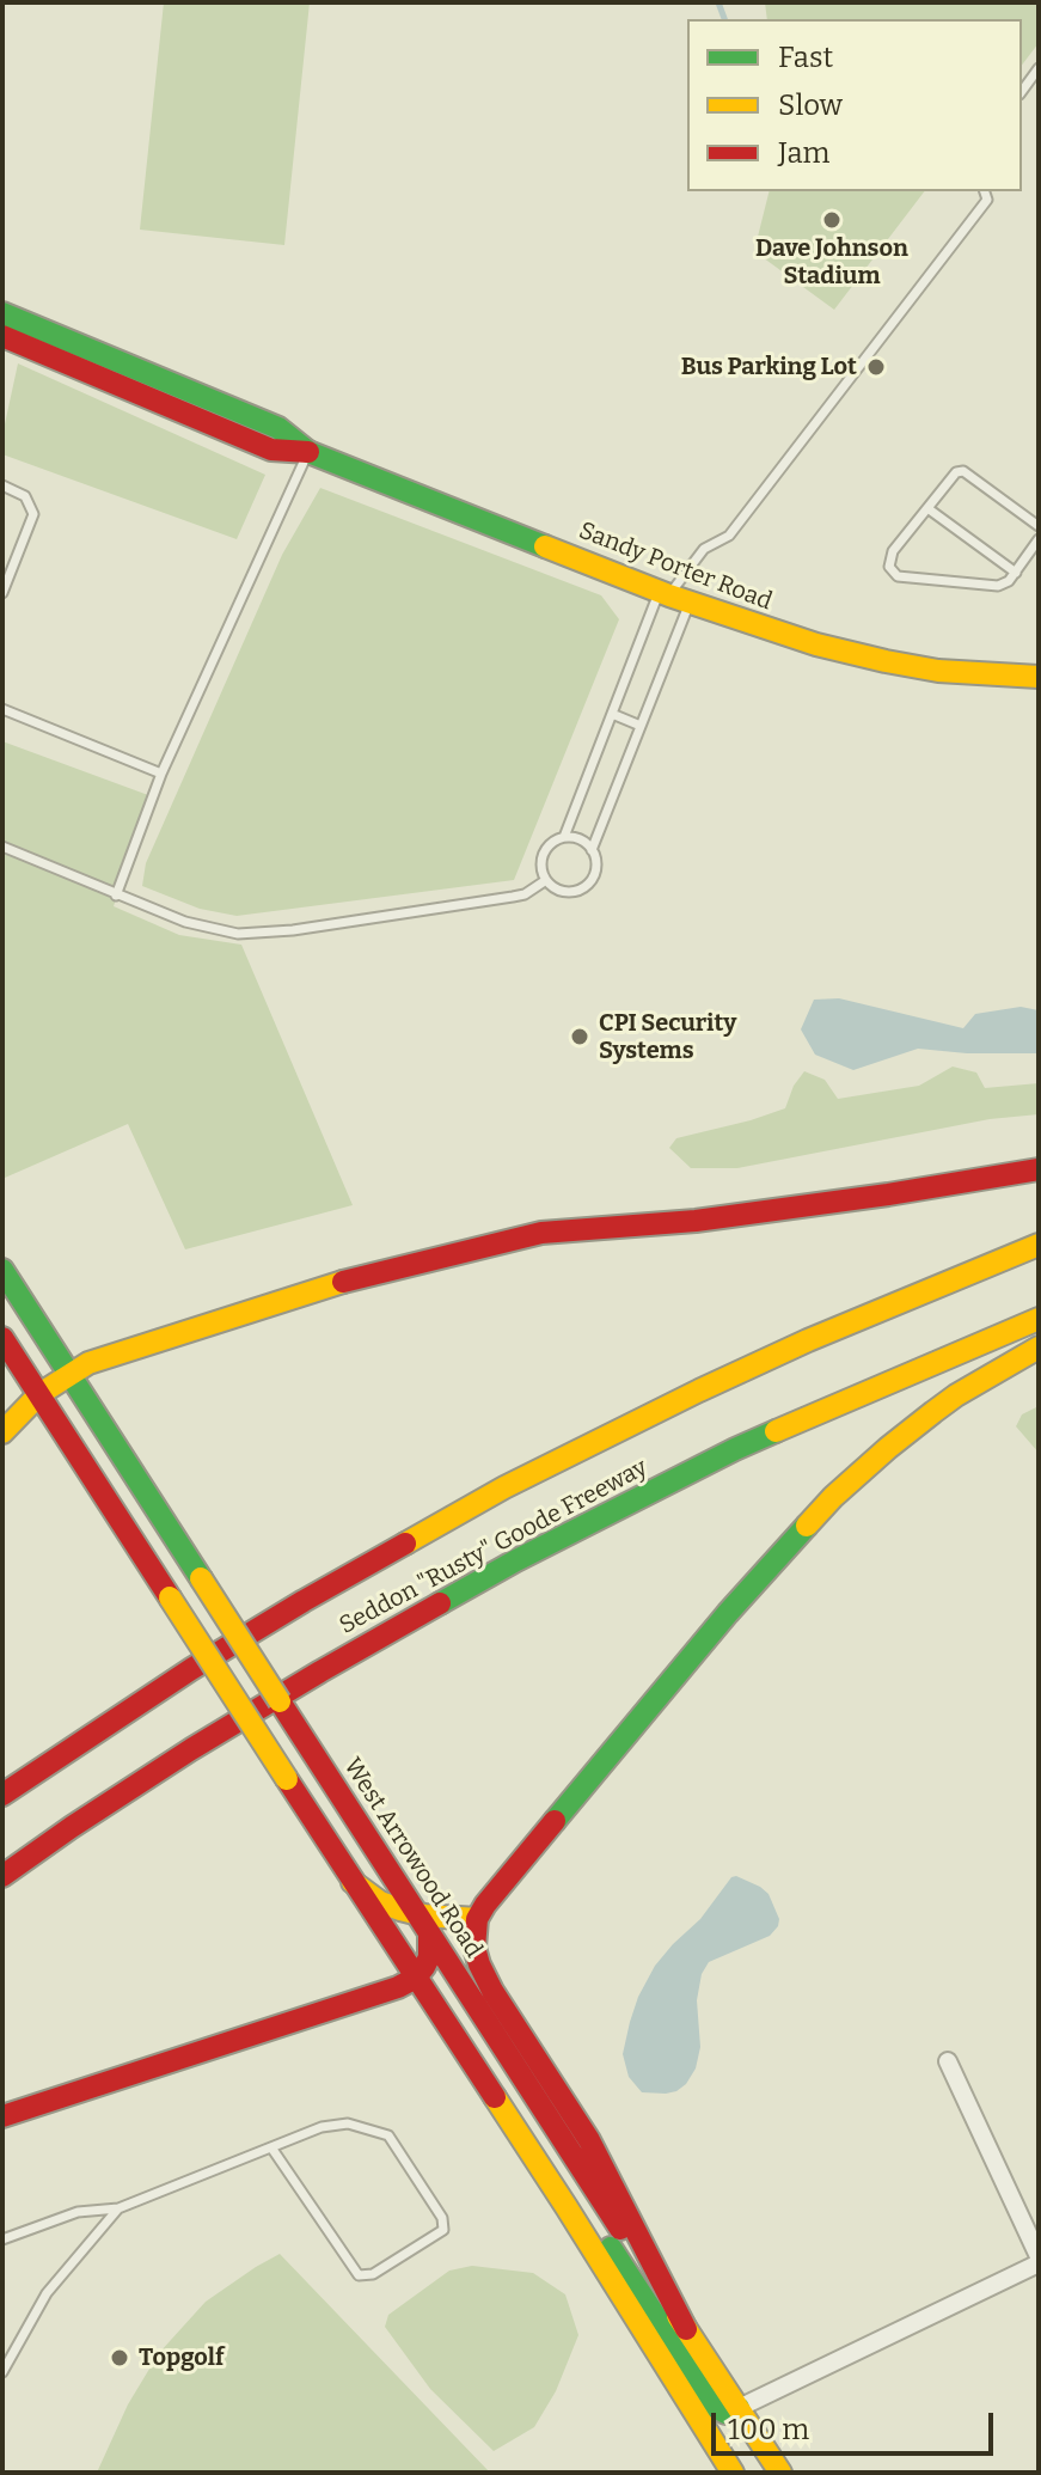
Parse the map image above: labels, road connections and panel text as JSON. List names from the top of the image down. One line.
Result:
{"streets":{"main road":["Sandy Porter Road","Seddon \"Rusty\" Goode Freeway","West Arrowood Road"]},"places":["Dave Johnson Stadium","Bus Parking Lot","CPI Security Systems","Topgolf"],"legend":["Fast","Slow","Jam"],"scale_bar":"100 m"}
